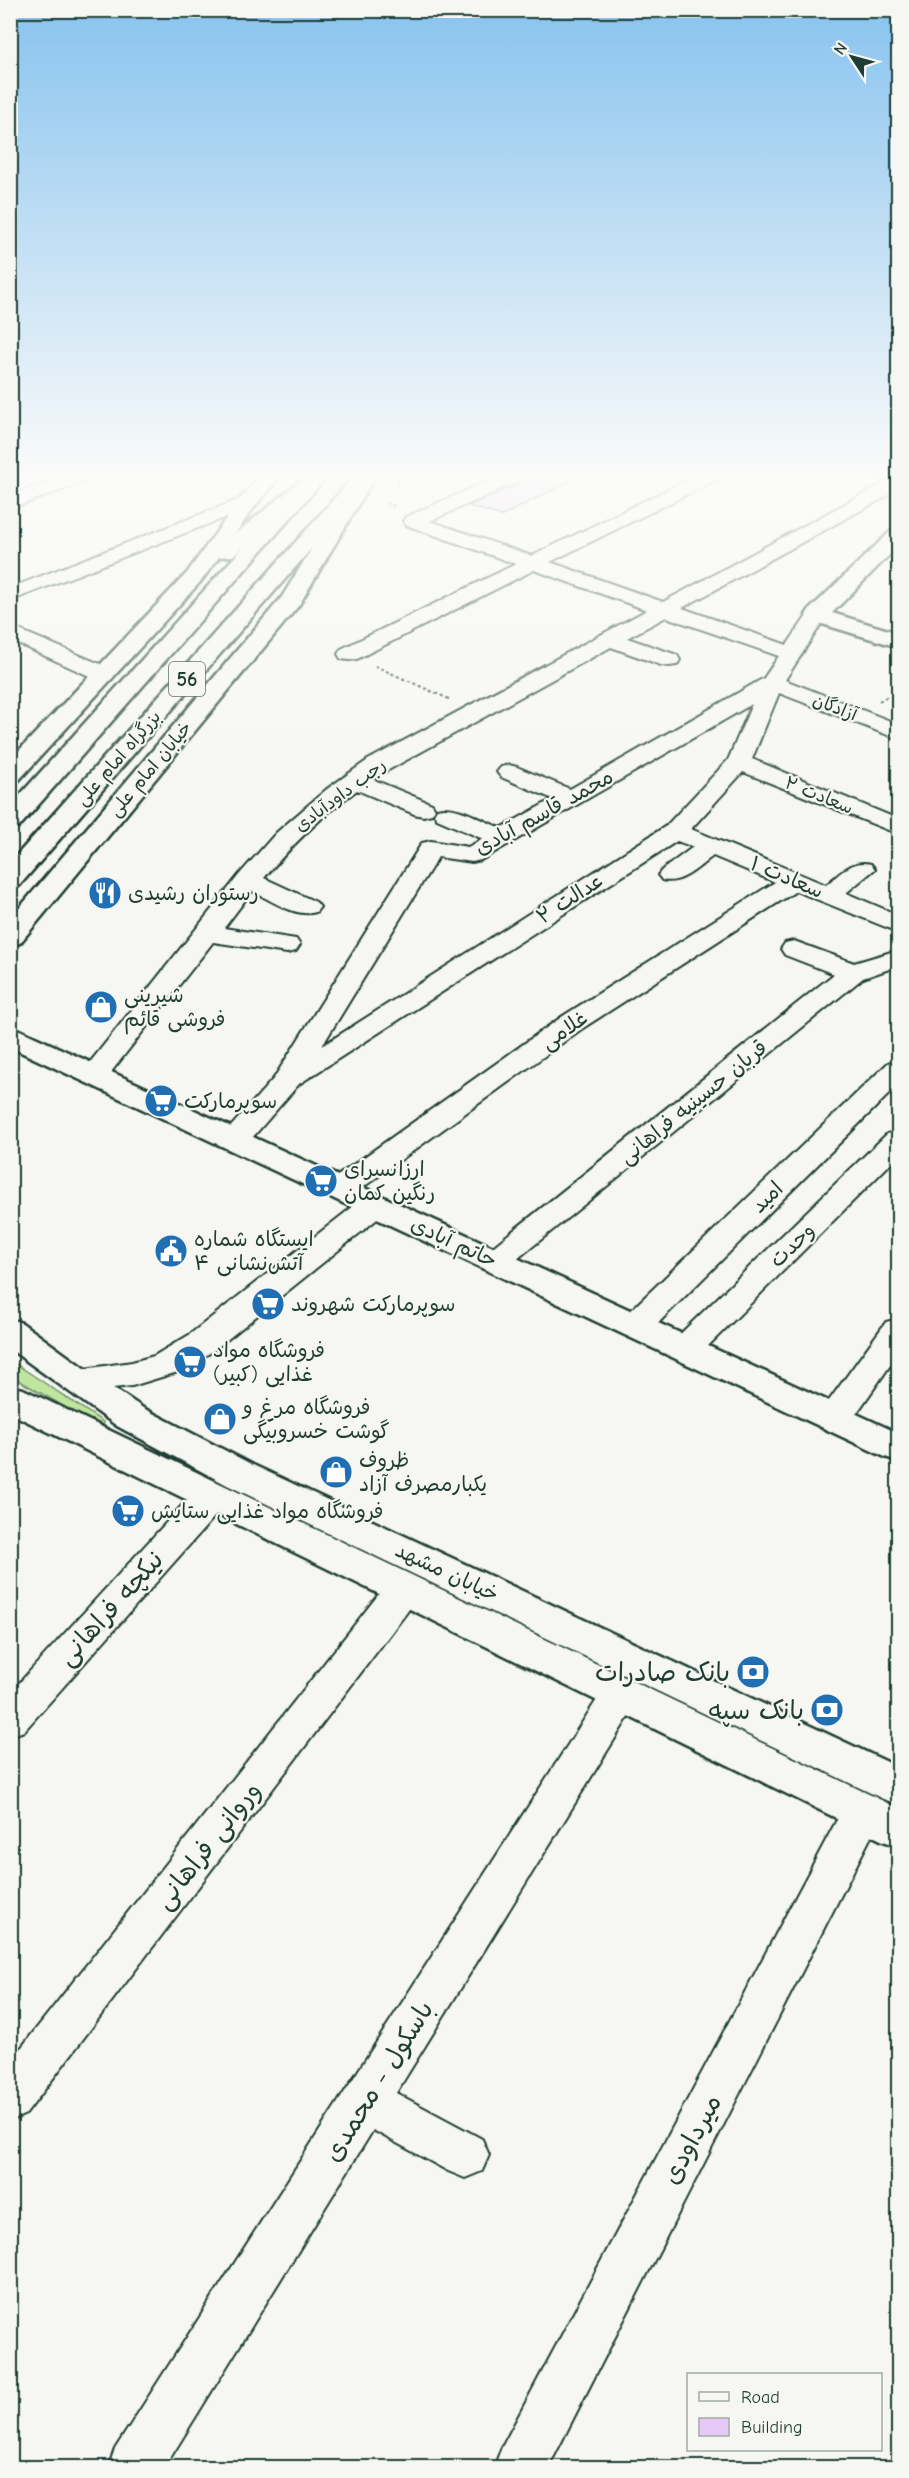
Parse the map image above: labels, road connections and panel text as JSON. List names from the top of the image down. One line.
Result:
{"streets":{"main road":["56","بزرگراه امام علی","خیابان امام علی","حاتم آبادی","خیابان مشهد"],"street":["آزادگان","رجب داودآبادی","سعادت ۲","محمد قاسم آبادی","سعادت ۱","عدالت ۲","غلامی","قربان حسینیه فراهانی","امید","وحدت","نیکچه فراهانی","وروانی فراهانی","باسکول - محمدی","میرداودی"]},"crossings":[["آزادگان","محمد قاسم آبادی"],["آزادگان","عدالت ۲"],["رجب داودآبادی","حاتم آبادی"],["سعادت ۲","عدالت ۲"],["محمد قاسم آبادی","عدالت ۲"],["محمد قاسم آبادی","حاتم آبادی"],["سعادت ۱","عدالت ۲"],["سعادت ۱","غلامی"],["غلامی","حاتم آبادی"],["قربان حسینیه فراهانی","حاتم آبادی"],["امید","حاتم آبادی"],["حاتم آبادی","وحدت"],["خیابان مشهد","نیکچه فراهانی"],["خیابان مشهد","وروانی فراهانی"],["خیابان مشهد","باسکول - محمدی"],["خیابان مشهد","میرداودی"]],"places":{"restaurant":["رستوران رشیدی"],"shop":["شیرینی فروشی قائم","فروشگاه مرغ و گوشت خسروبیگی","ظروف یکبارمصرف آزاد"],"supermarket":["سوپرمارکت","ارزانسرای رنگین کمان","سوپرمارکت شهروند","فروشگاه مواد غذایی (کبیر)","فروشگاه مواد غذایی ستایش"],"public building":["ایستگاه شماره ۴ آتش‌نشانی"],"bank":["بانک صادرات","بانک سپه"]},"legend":["Road","Building"],"north":"top left"}
